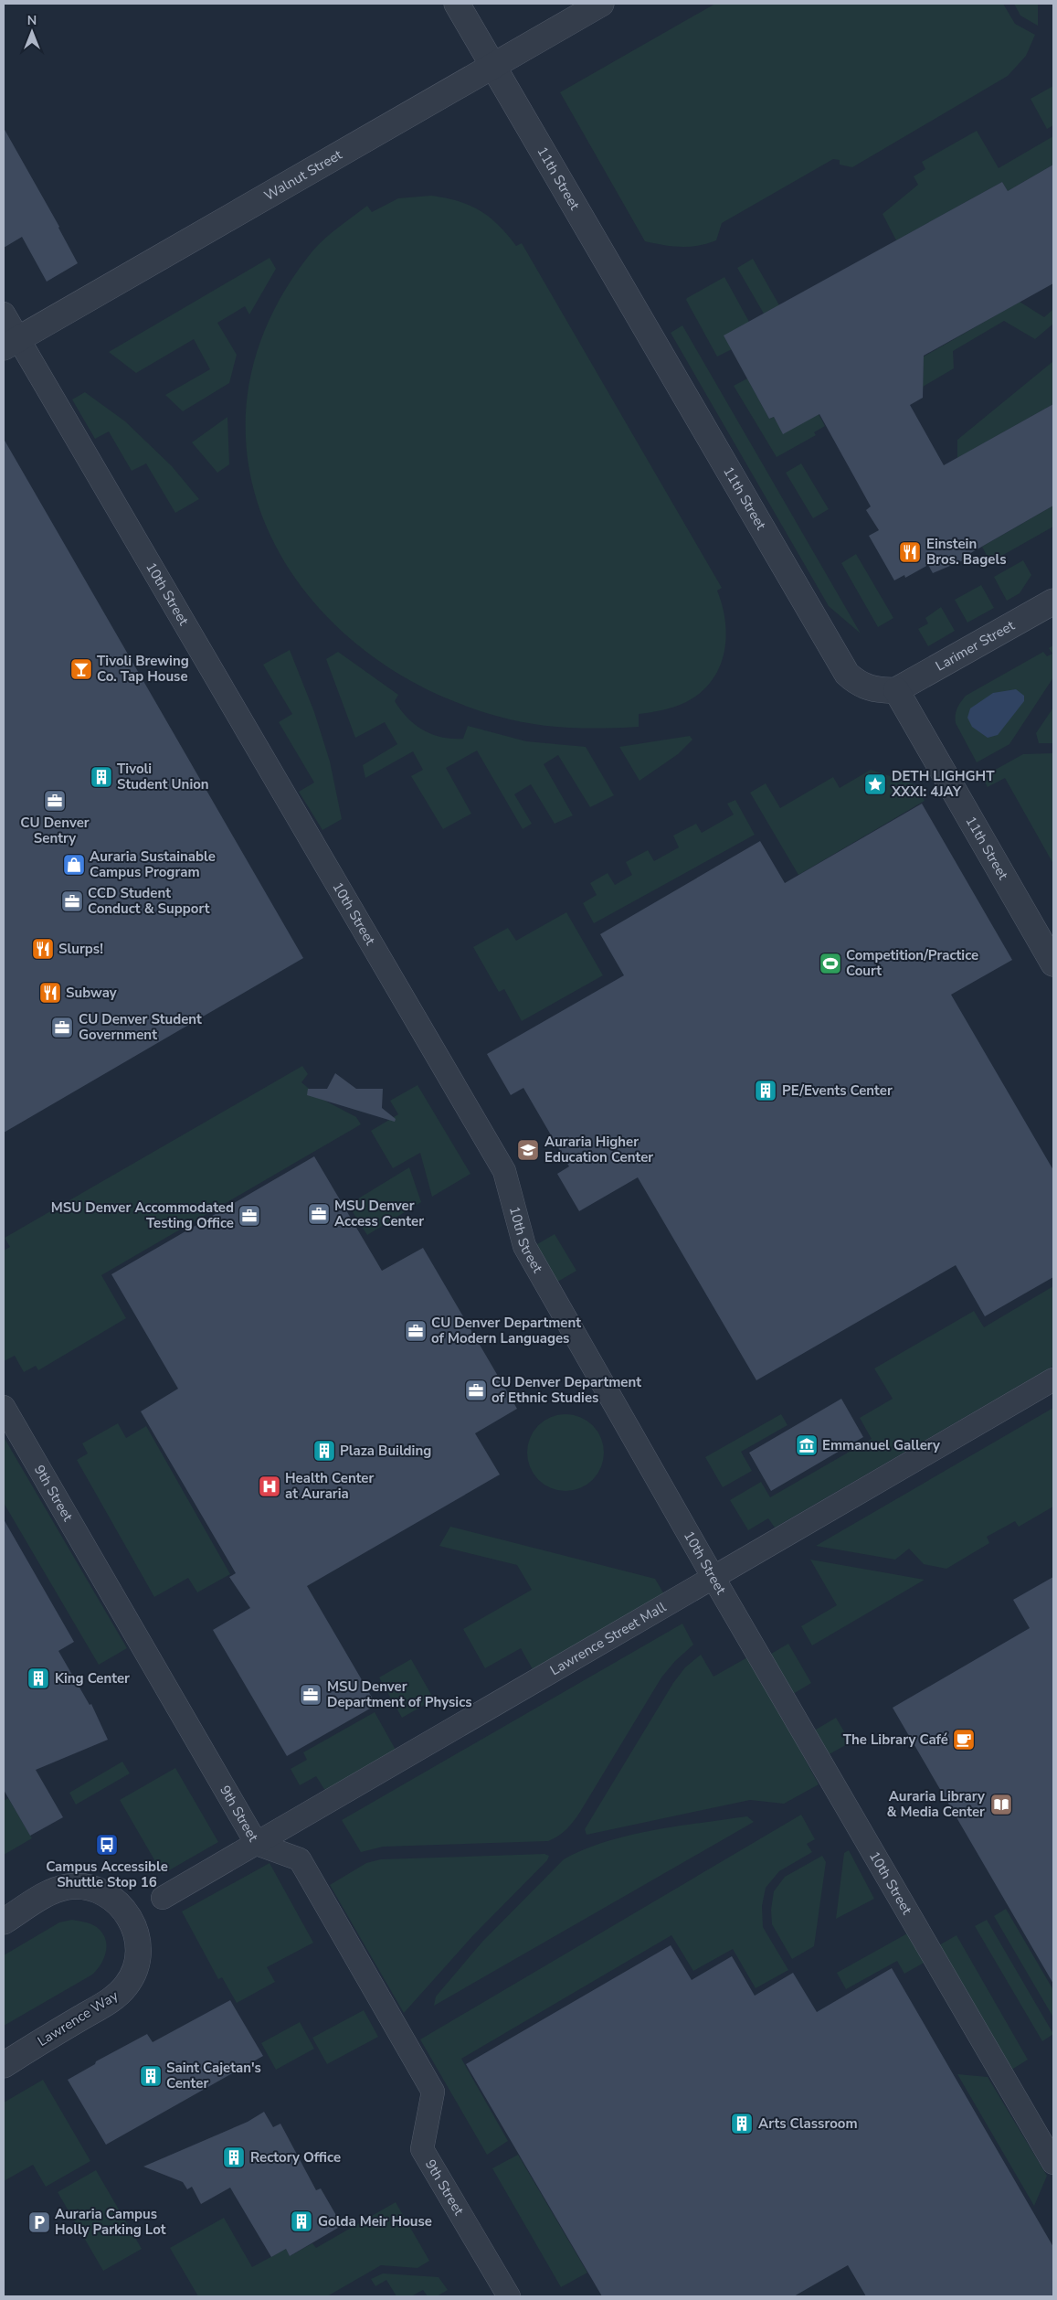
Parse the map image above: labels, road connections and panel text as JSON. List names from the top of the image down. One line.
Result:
{"streets":{"street":["Walnut Street","11th Street","10th Street","Larimer Street","9th Street","Lawrence Street Mall","Lawrence Way"]},"crossings":[["Walnut Street","11th Street"],["Walnut Street","10th Street"],["11th Street","Larimer Street"],["10th Street","Lawrence Street Mall"],["9th Street","Lawrence Street Mall"]],"places":{"restaurant":["Einstein Bros. Bagels","Slurps!","Subway"],"bar":["Tivoli Brewing Co. Tap House"],"building":["Tivoli Student Union","PE/Events Center","Plaza Building","King Center","Saint Cajetan's Center","Arts Classroom","Rectory Office","Golda Meir House"],"place":["DETH LIGHGHT XXXI: 4JAY"],"office":["CU Denver Sentry","CCD Student Conduct & Support","CU Denver Student Government","MSU Denver Access Center","MSU Denver Accommodated Testing Office","CU Denver Department of Modern Languages","CU Denver Department of Ethnic Studies","MSU Denver Department of Physics"],"shop":["Auraria Sustainable Campus Program"],"sports":["Competition/Practice Court"],"school or university":["Auraria Higher Education Center"],"museum":["Emmanuel Gallery"],"hospital":["Health Center at Auraria"],"cafe":["The Library Café"],"library":["Auraria Library & Media Center"],"bus stop":["Campus Accessible Shuttle Stop 16"],"parking":["Auraria Campus Holly Parking Lot"]},"north":"top"}
